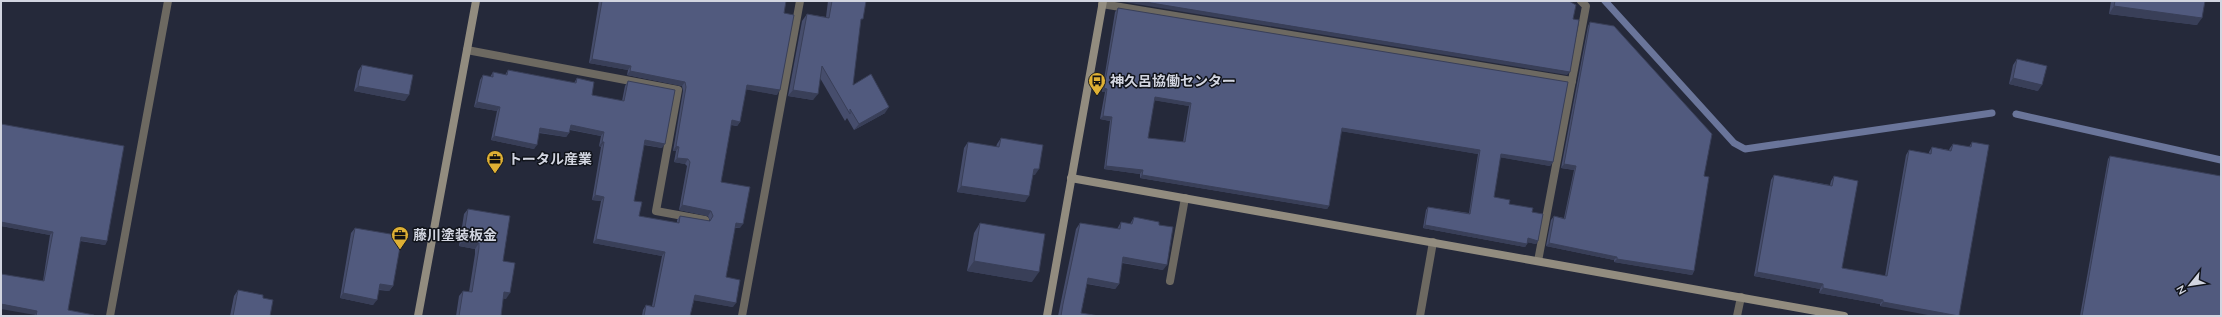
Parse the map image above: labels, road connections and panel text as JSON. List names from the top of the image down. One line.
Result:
{"places":{"bus stop":["神久呂協働センター"],"office":["トータル産業","藤川塗装板金"]},"north":"bottom left"}
